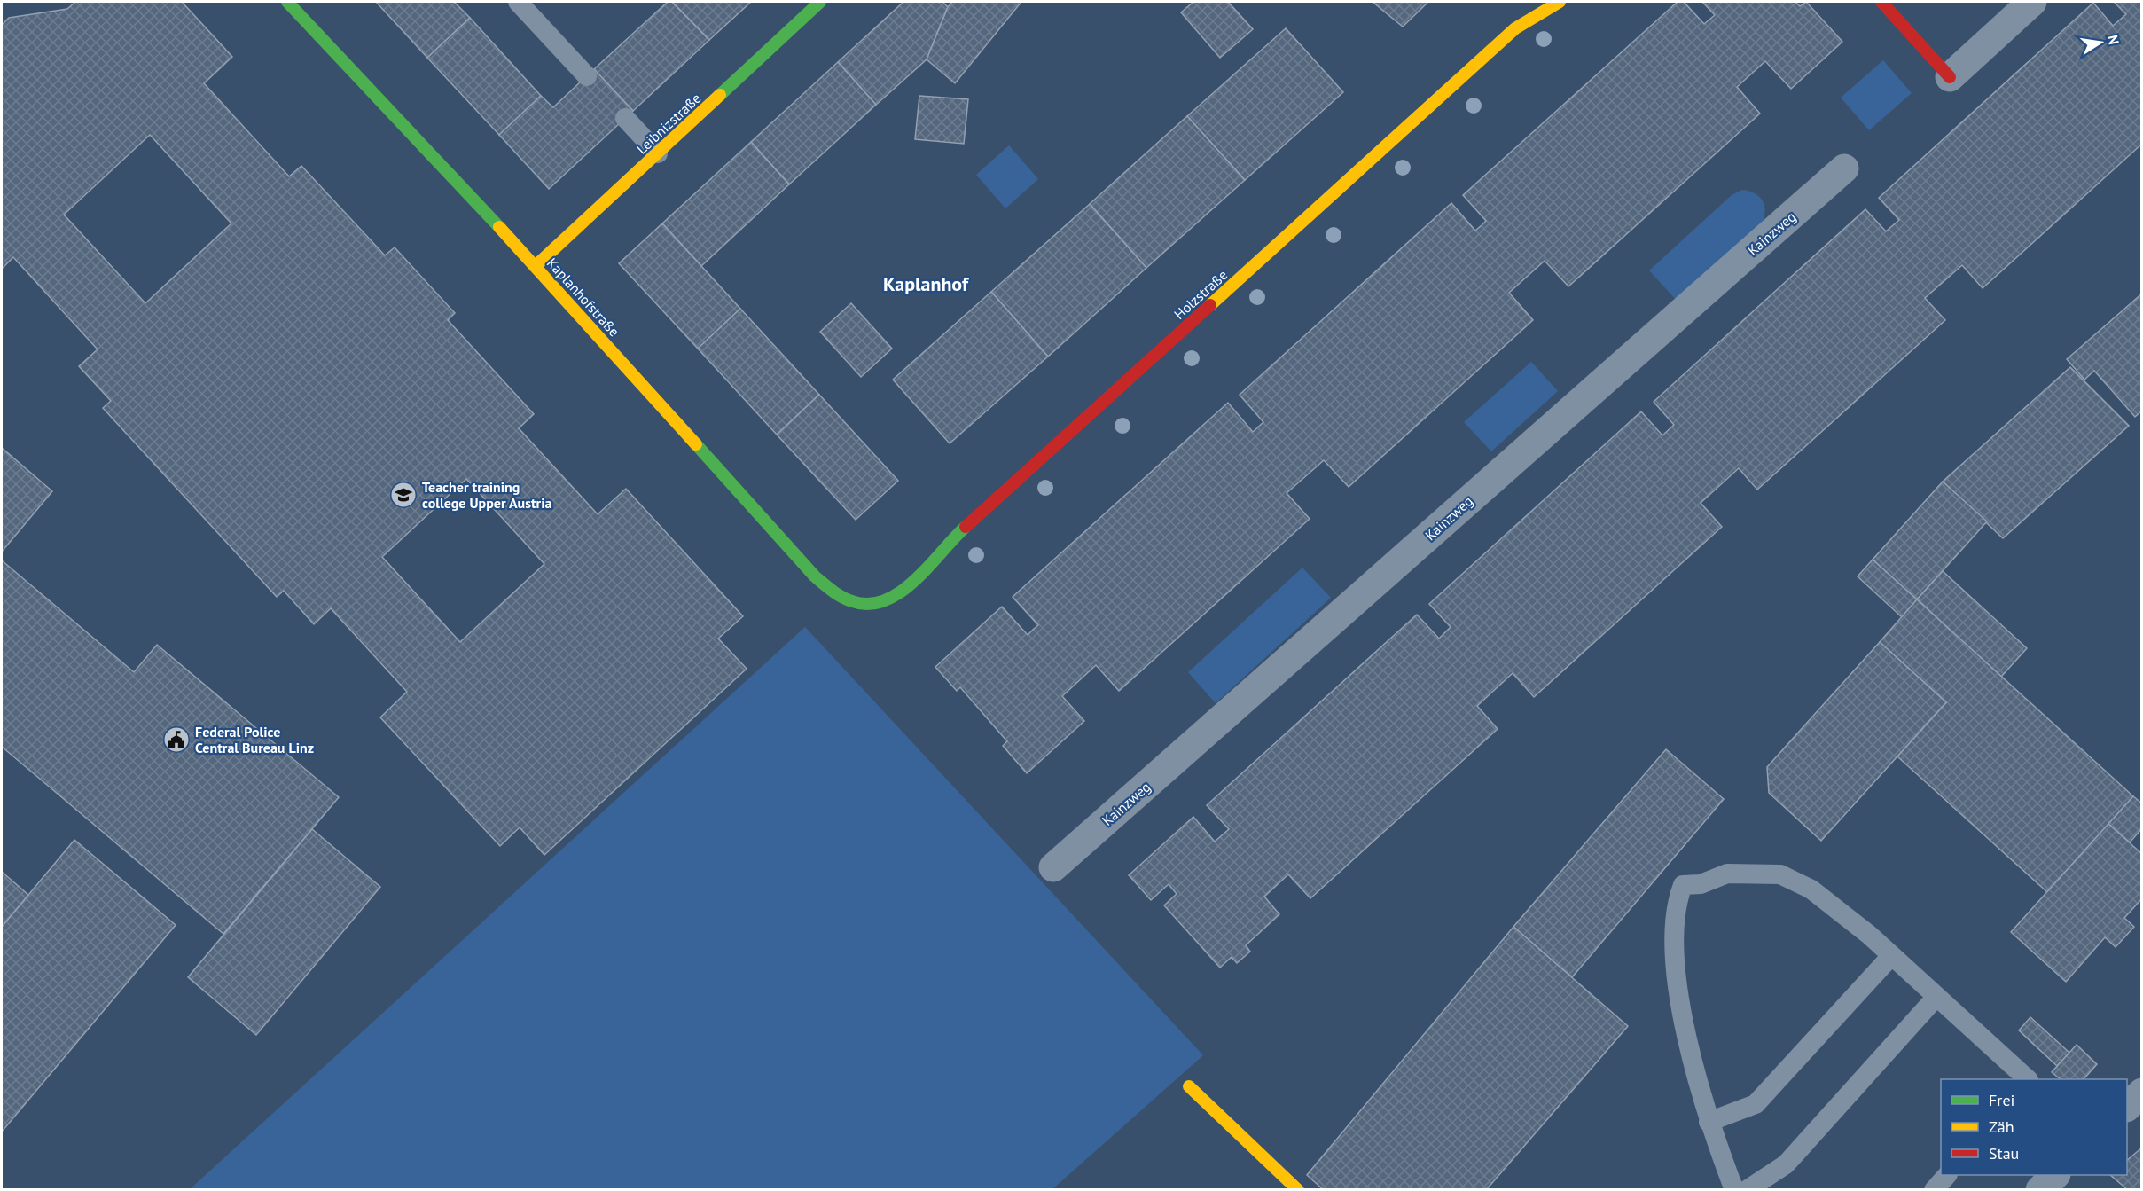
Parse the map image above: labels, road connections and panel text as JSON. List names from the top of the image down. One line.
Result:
{"streets":{"street":["Leibnizstraße","Kainzweg","Holzstraße","Kaplanhofstraße"]},"crossings":[["Leibnizstraße","Kaplanhofstraße"],["Holzstraße","Kaplanhofstraße"]],"districts":["Kaplanhof"],"places":{"school or university":["Teacher training college Upper Austria"],"public building":["Federal Police Central Bureau Linz"]},"legend":["Frei","Zäh","Stau"],"north":"right"}
